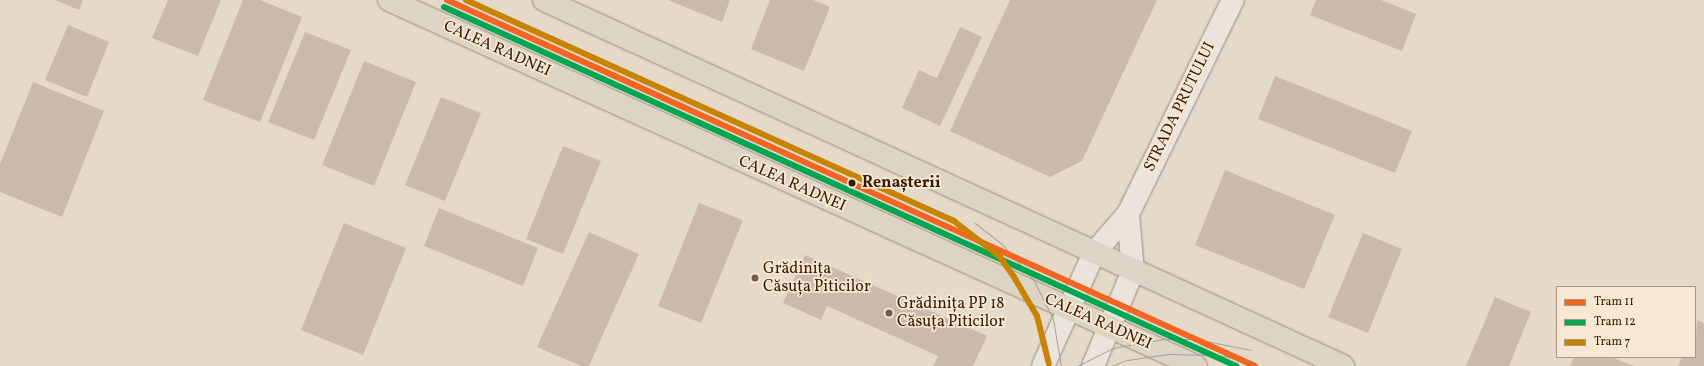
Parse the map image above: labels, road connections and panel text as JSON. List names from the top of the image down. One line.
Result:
{"streets":{"main road":["CALEA RADNEI"],"street":["STRADA PRUTULUI"]},"crossings":[["CALEA RADNEI","STRADA PRUTULUI"]],"places":["Renașterii","Grădinița Căsuța Piticilor","Grădinița PP 18 Căsuța Piticilor"],"lines":["tram line 11","tram line 7","tram line 12"],"legend":["Tram 11","Tram 12","Tram 7"]}
